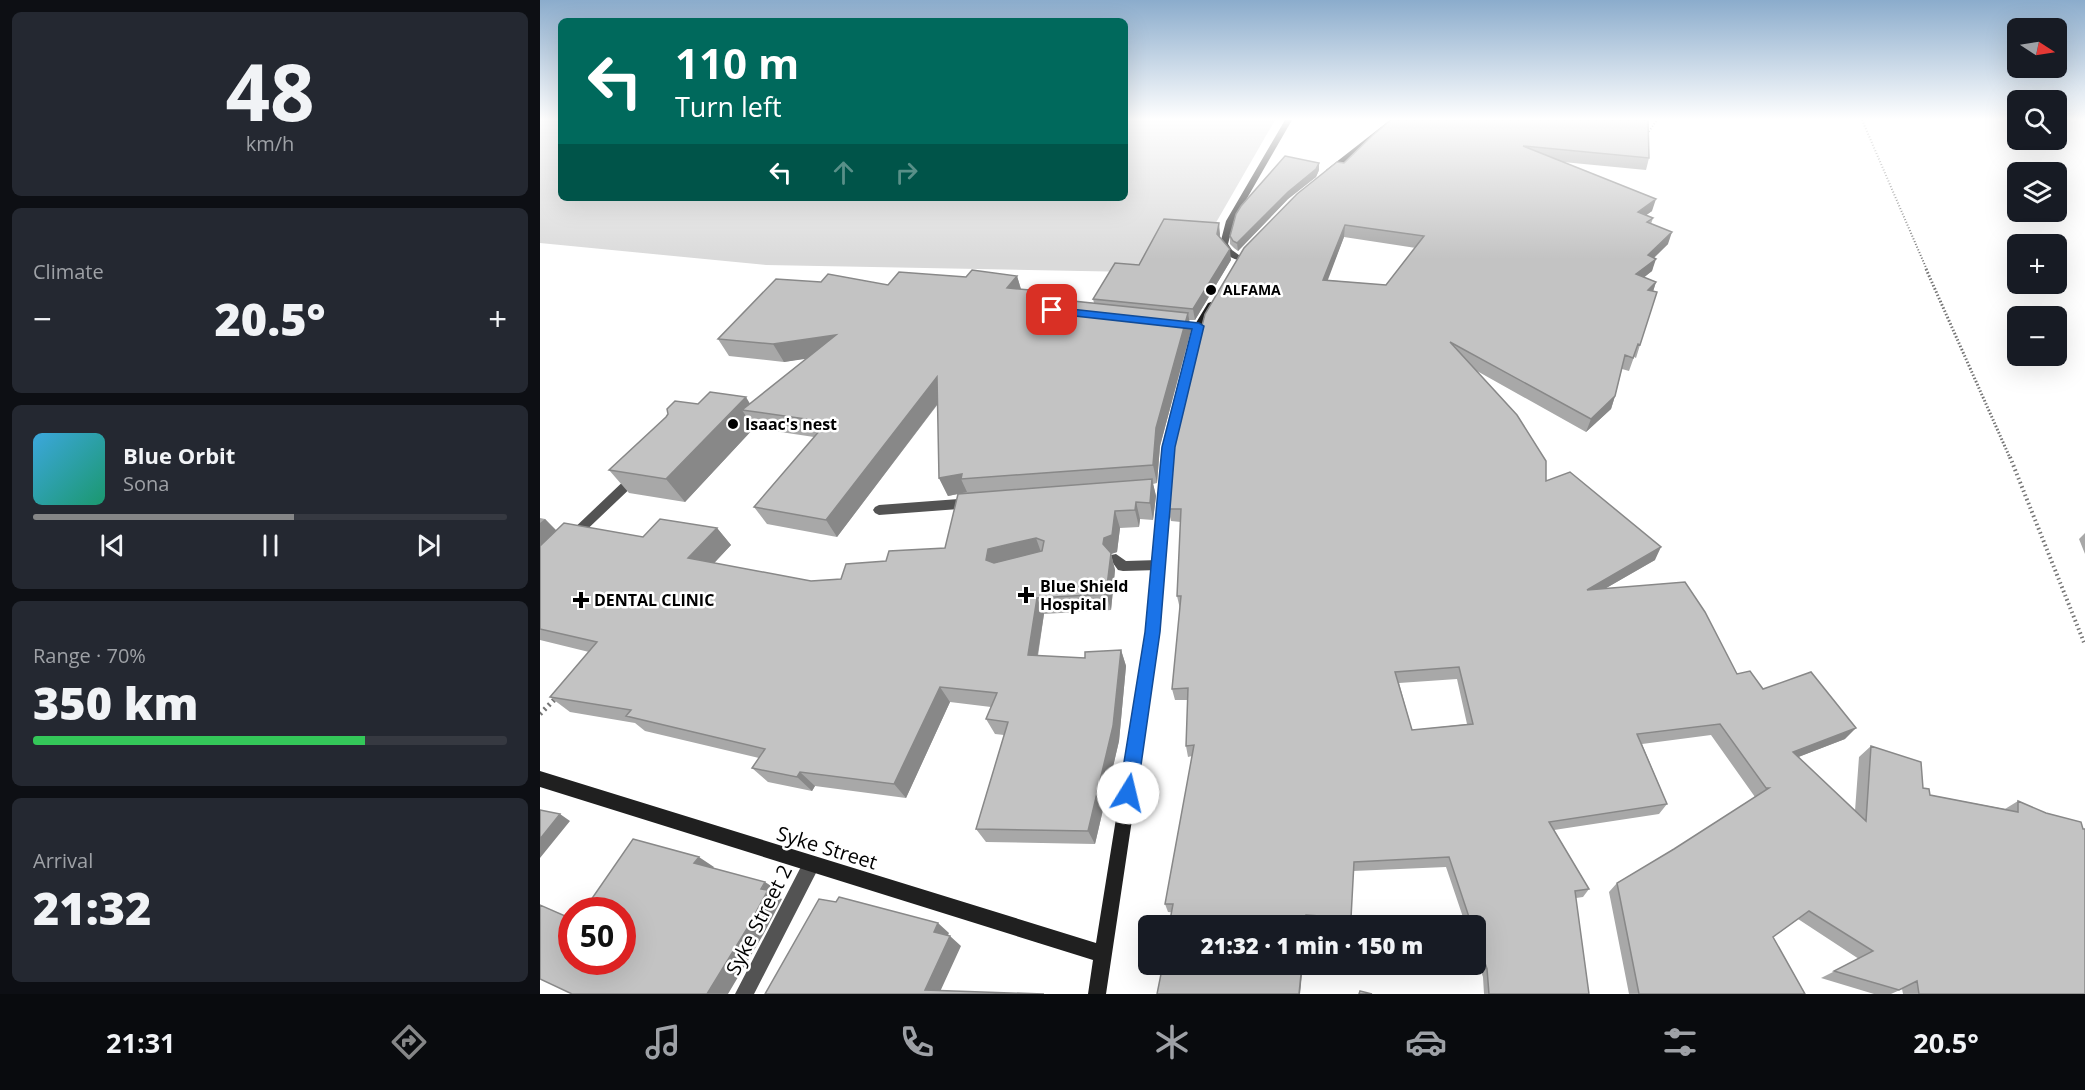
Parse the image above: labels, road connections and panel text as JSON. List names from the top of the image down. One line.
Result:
{"streets":{"main road":["Syke Street"],"street":["Syke Street 2"]},"crossings":[["Syke Street","Syke Street 2"]],"places":{"other":["ALFAMA","Isaac's nest"],"health":["Blue Shield Hospital","DENTAL CLINIC"]},"north":"right","page":{"tile":[["48","km/h"],"Climate",["Range · 70%","350 km"],["Arrival","21:32"]],"map_buttons":["+","−"],"turn":["110 m","Turn left"],"heat":["−","20.5°","+"],"song":["Blue Orbit","Sona"],"limit":"50","trip":"21:32 · 1 min · 150 m","tabs":["21:31","20.5°"]}}
